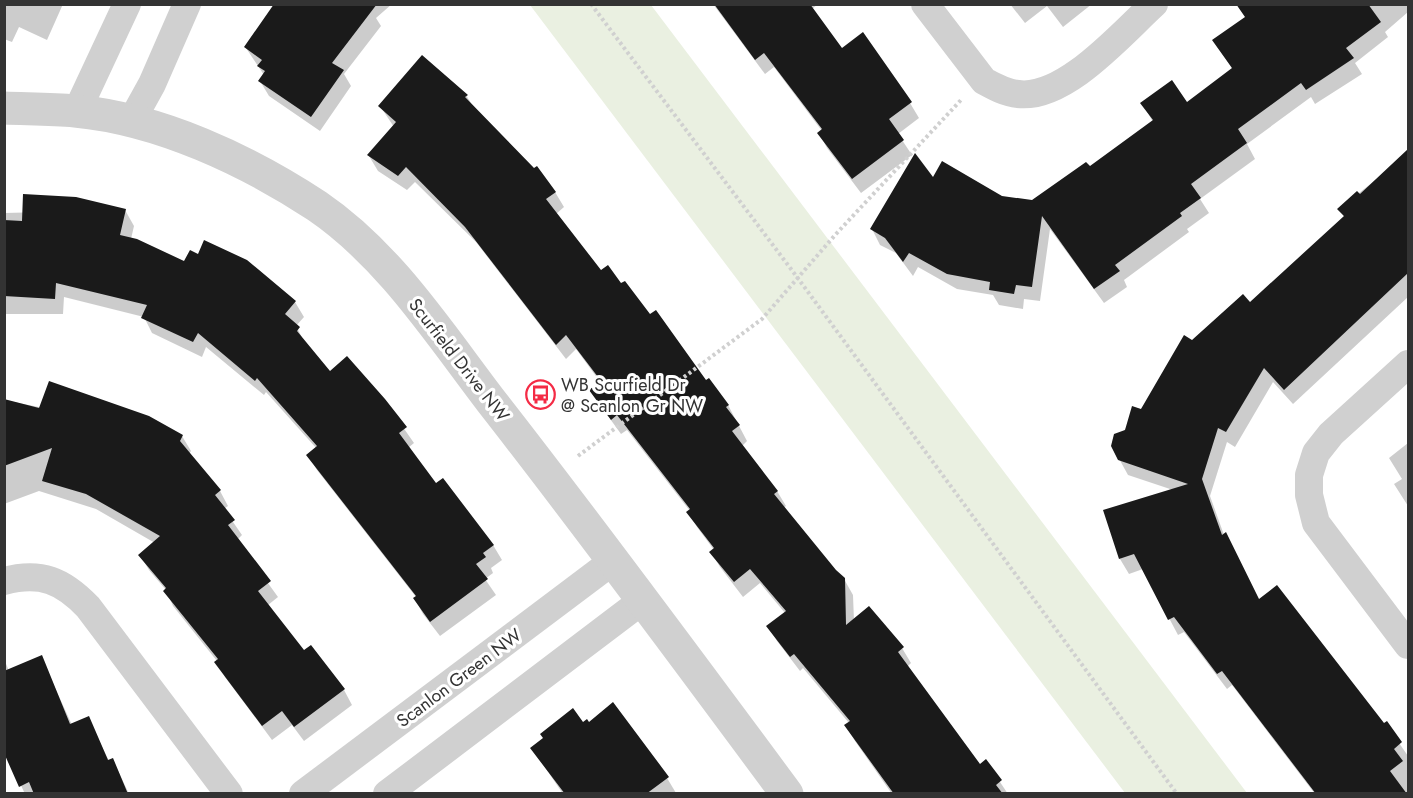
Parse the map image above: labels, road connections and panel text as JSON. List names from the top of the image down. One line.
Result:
{"streets":{"street":["Scurfield Drive NW","Scanlon Green NW"]},"crossings":[["Scurfield Drive NW","Scanlon Green NW"]],"places":{"bus stop":["WB Scurfield Dr @ Scanlon Gr NW"]}}
